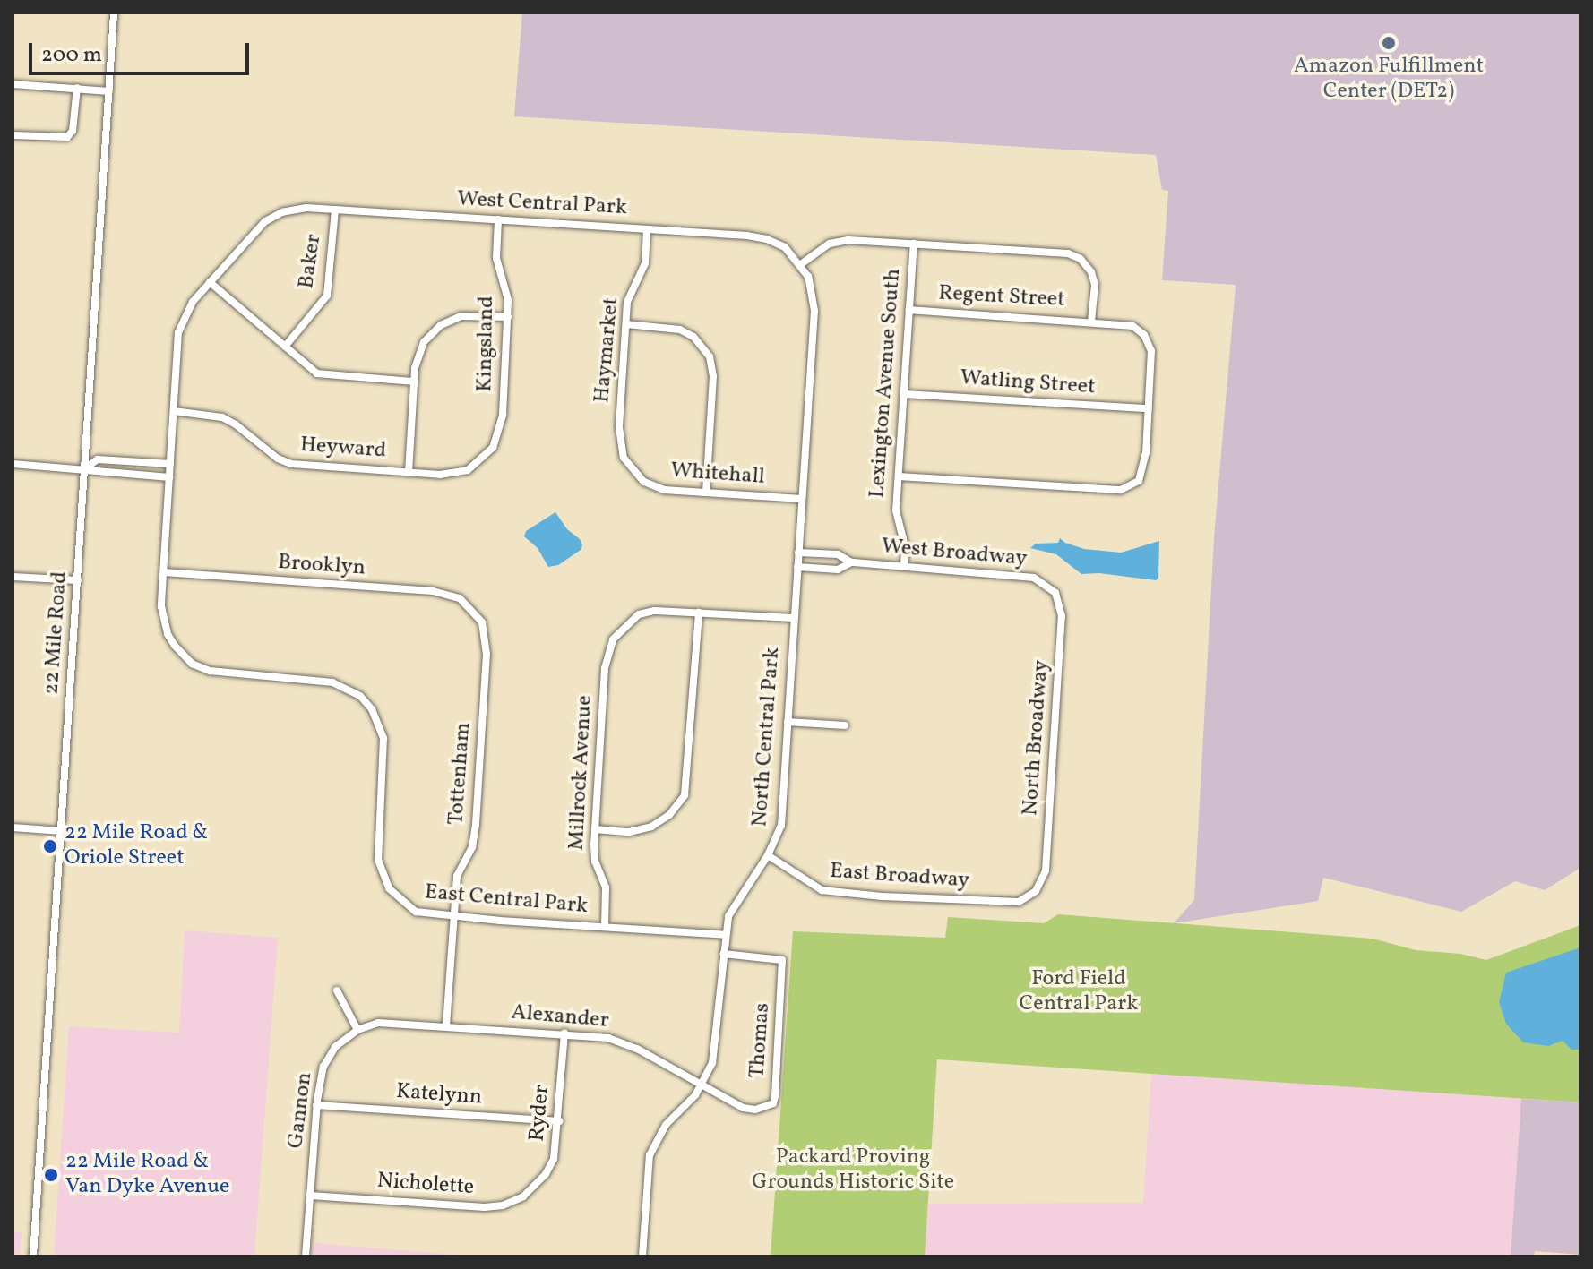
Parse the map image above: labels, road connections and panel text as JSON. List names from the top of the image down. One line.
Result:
{"streets":{"street":["West Central Park","Baker","Regent Street","Kingsland","Haymarket","Lexington Avenue South","Watling Street","Heyward","Whitehall","West Broadway","Brooklyn","22 Mile Road","North Central Park","North Broadway","Millrock Avenue","Tottenham","East Broadway","East Central Park","Alexander","Thomas","Katelynn","Gannon","Ryder","Nicholette"]},"crossings":[["West Central Park","Baker"],["West Central Park","Kingsland"],["West Central Park","Haymarket"],["West Central Park","North Central Park"],["Regent Street","Lexington Avenue South"],["Regent Street","Watling Street"],["Kingsland","Heyward"],["Haymarket","Whitehall"],["Lexington Avenue South","Watling Street"],["Lexington Avenue South","West Broadway"],["Whitehall","North Central Park"],["West Broadway","North Central Park"],["West Broadway","North Broadway"],["Brooklyn","Tottenham"],["Brooklyn","East Central Park"],["North Central Park","East Broadway"],["North Central Park","East Central Park"],["North Central Park","Alexander"],["North Central Park","Thomas"],["North Broadway","East Broadway"],["Millrock Avenue","East Central Park"],["Tottenham","East Central Park"],["Tottenham","Alexander"],["Alexander","Thomas"],["Alexander","Ryder"],["Katelynn","Gannon"],["Katelynn","Ryder"],["Gannon","Nicholette"],["Ryder","Nicholette"]],"parks":["Ford Field Central Park","Packard Proving Grounds Historic Site"],"places":["Amazon Fulfillment Center (DET2)","22 Mile Road & Oriole Street","22 Mile Road & Van Dyke Avenue"],"scale_bar":"200 m"}
